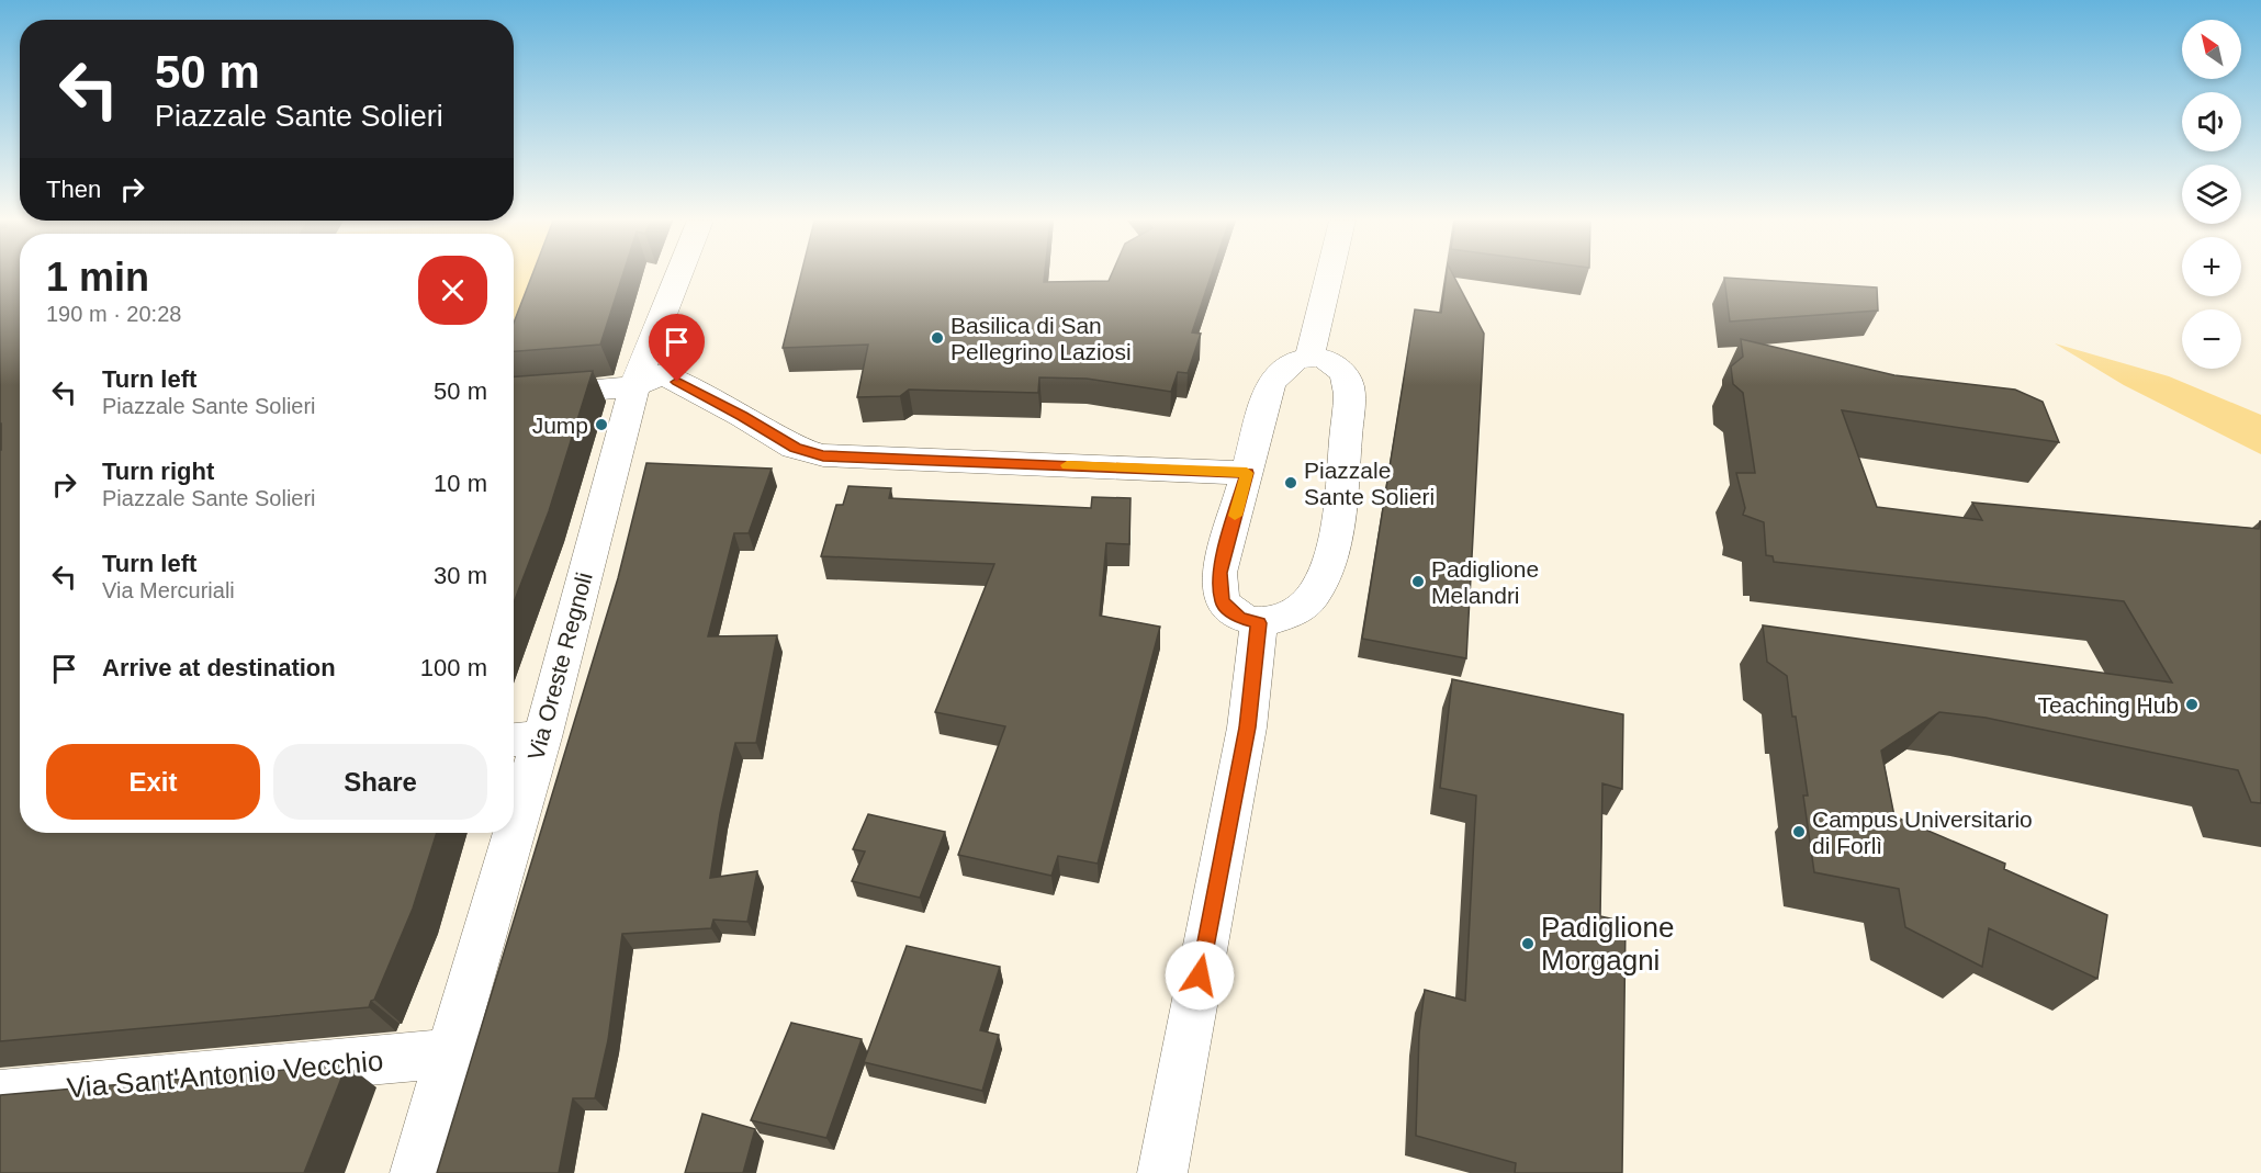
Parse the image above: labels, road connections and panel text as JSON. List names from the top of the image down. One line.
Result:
{"streets":{"street":["Via Oreste Regnoli","Via Sant'Antonio Vecchio"]},"crossings":[["Via Oreste Regnoli","Via Sant'Antonio Vecchio"]],"places":["Basilica di San Pellegrino Laziosi","Jump","Piazzale Sante Solieri","Padiglione Melandri","Teaching Hub","Campus Universitario di Forlì","Padiglione Morgagni"],"north":"top left","page":{"map_buttons":["+","−"],"turn":["50 m","Piazzale Sante Solieri"],"then":"Then","heading":["1 min","190 m · 20:28"],"list":[{"name":"Turn left","note":"Piazzale Sante Solieri","value":"50 m"},{"name":"Turn right","note":"Piazzale Sante Solieri","value":"10 m"},{"name":"Turn left","note":"Via Mercuriali","value":"30 m"},{"name":"Arrive at destination","value":"100 m"}],"buttons":["Exit","Share"]}}
